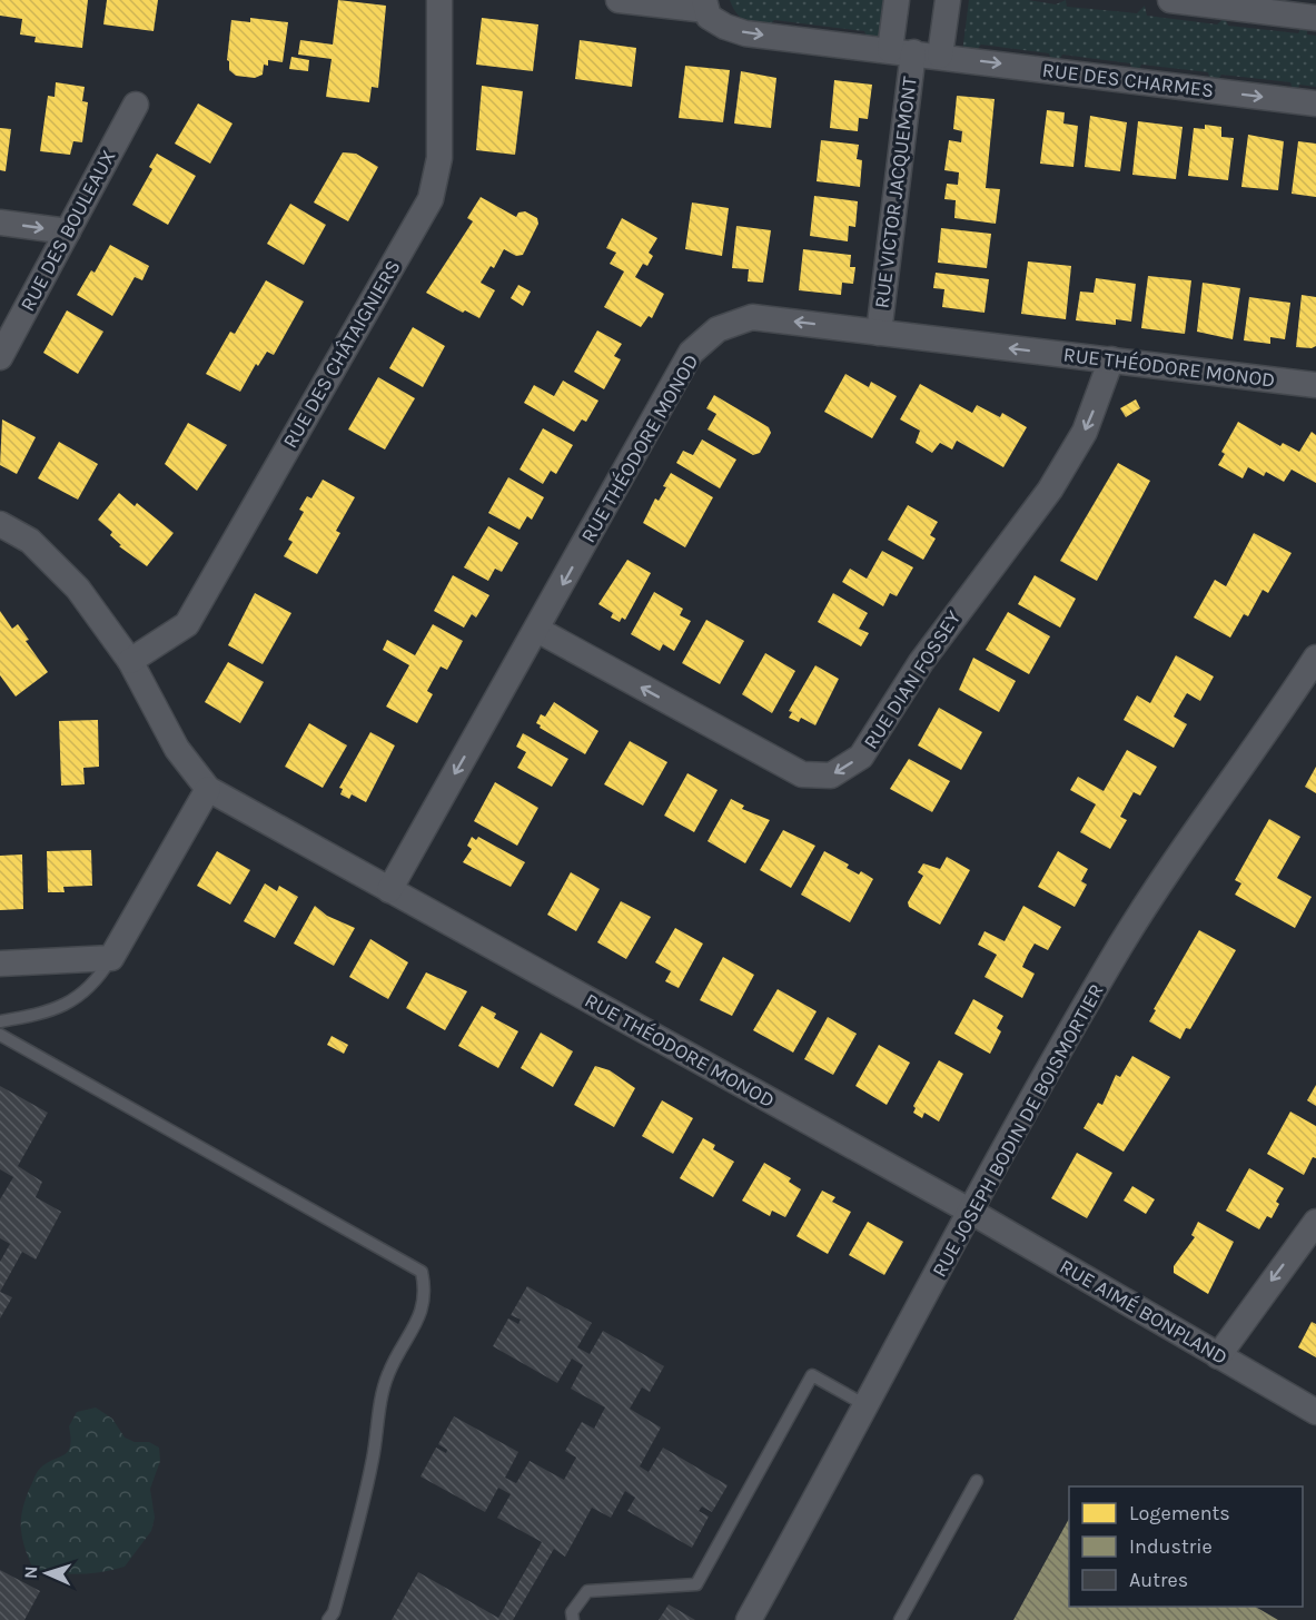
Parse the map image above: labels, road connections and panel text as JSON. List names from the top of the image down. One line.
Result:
{"streets":{"street":["RUE DES CHARMES","RUE VICTOR JACQUEMONT","RUE DES BOULEAUX","RUE DES CHÂTAIGNIERS","RUE THÉODORE MONOD","RUE DIAN FOSSEY","RUE JOSEPH BODIN DE BOISMORTIER","RUE AIMÉ BONPLAND"]},"crossings":[["RUE DES CHARMES","RUE VICTOR JACQUEMONT"],["RUE VICTOR JACQUEMONT","RUE THÉODORE MONOD"],["RUE DES CHÂTAIGNIERS","RUE THÉODORE MONOD"],["RUE THÉODORE MONOD","RUE DIAN FOSSEY"],["RUE THÉODORE MONOD","RUE JOSEPH BODIN DE BOISMORTIER"],["RUE THÉODORE MONOD","RUE AIMÉ BONPLAND"],["RUE JOSEPH BODIN DE BOISMORTIER","RUE AIMÉ BONPLAND"]],"one_way":["RUE DES CHARMES","RUE THÉODORE MONOD"],"legend":["Logements","Industrie","Autres"],"north":"left"}
